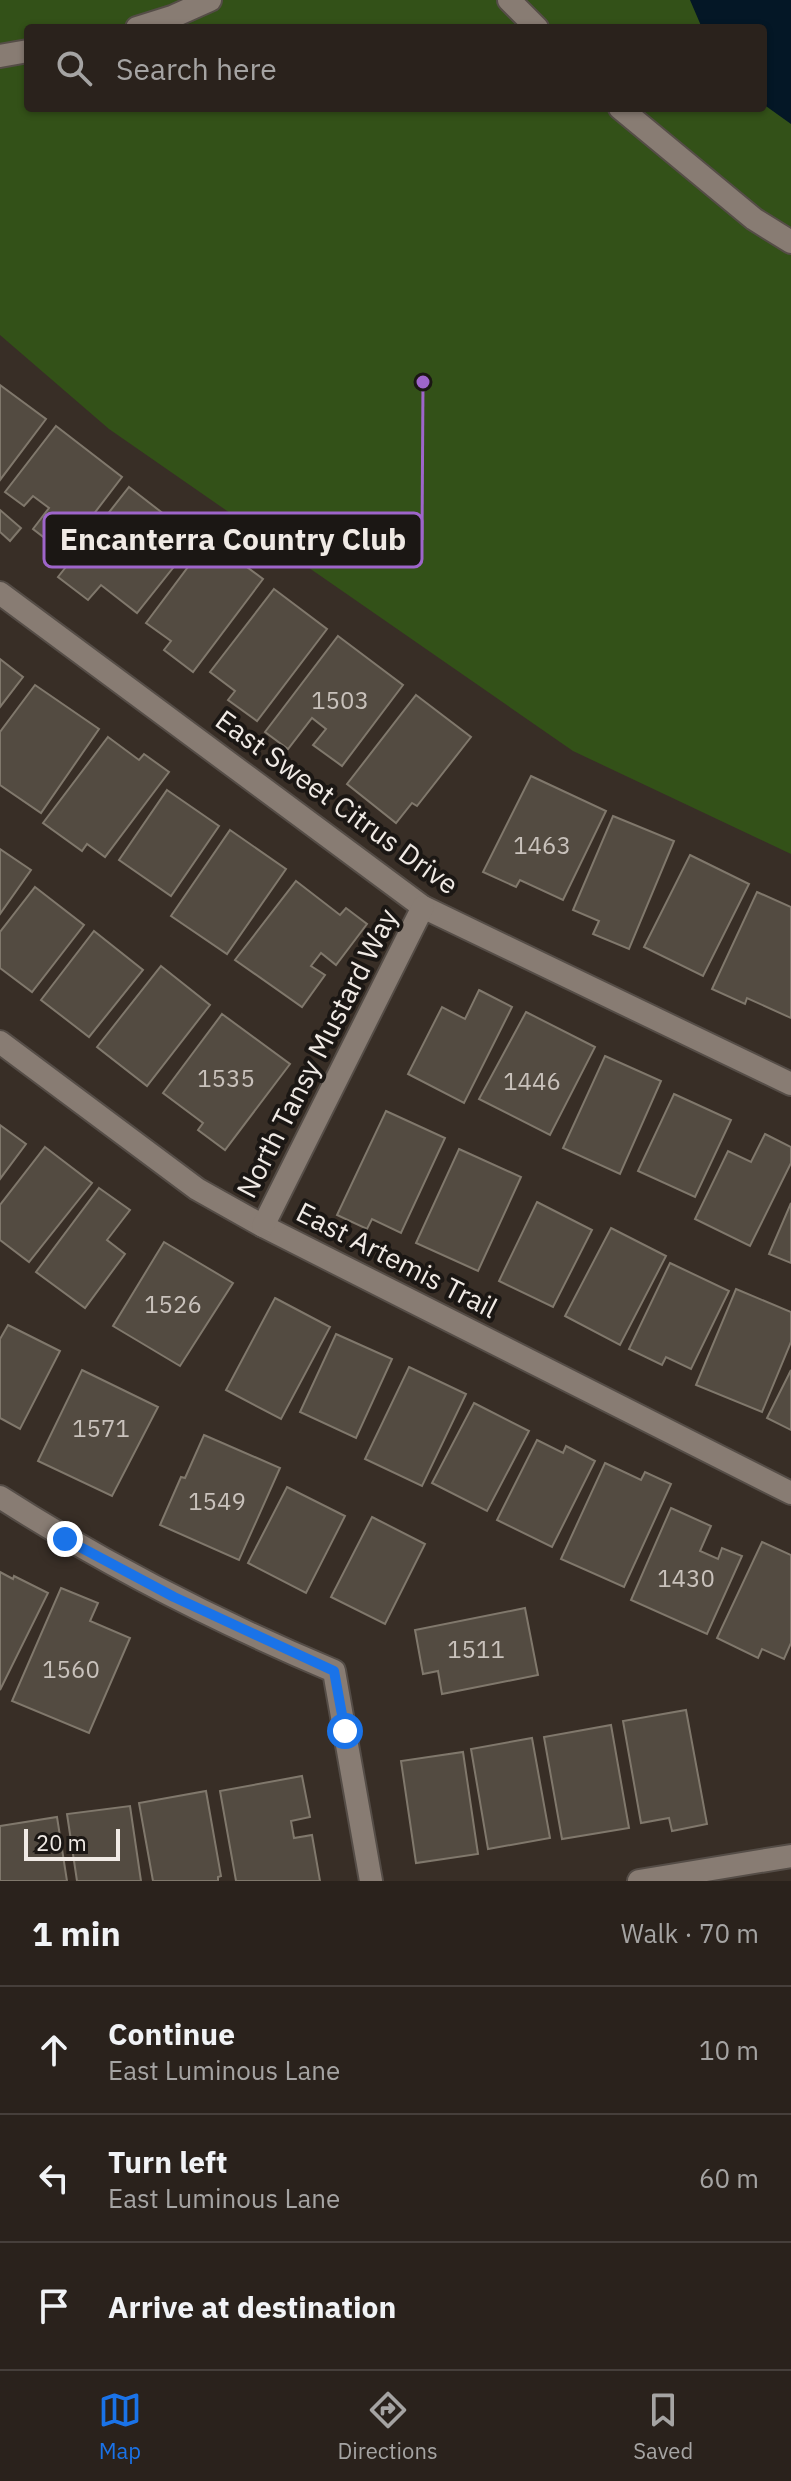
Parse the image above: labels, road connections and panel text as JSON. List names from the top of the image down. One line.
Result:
{"streets":{"street":["East Sweet Citrus Drive","North Tansy Mustard Way","East Artemis Trail"]},"crossings":[["East Sweet Citrus Drive","North Tansy Mustard Way"],["North Tansy Mustard Way","East Artemis Trail"]],"places":["Encanterra Country Club"],"house_numbers":["1503","1463","1535","1446","1526","1571","1549","1430","1511","1560"],"scale_bar":"20 m","page":{"search":"Search here","scale":"20 m","heading":["1 min","Walk · 70 m"],"list":[["Continue","East Luminous Lane","10 m"],["Turn left","East Luminous Lane","60 m"],"Arrive at destination"],"nav":["Map","Directions","Saved"]}}
